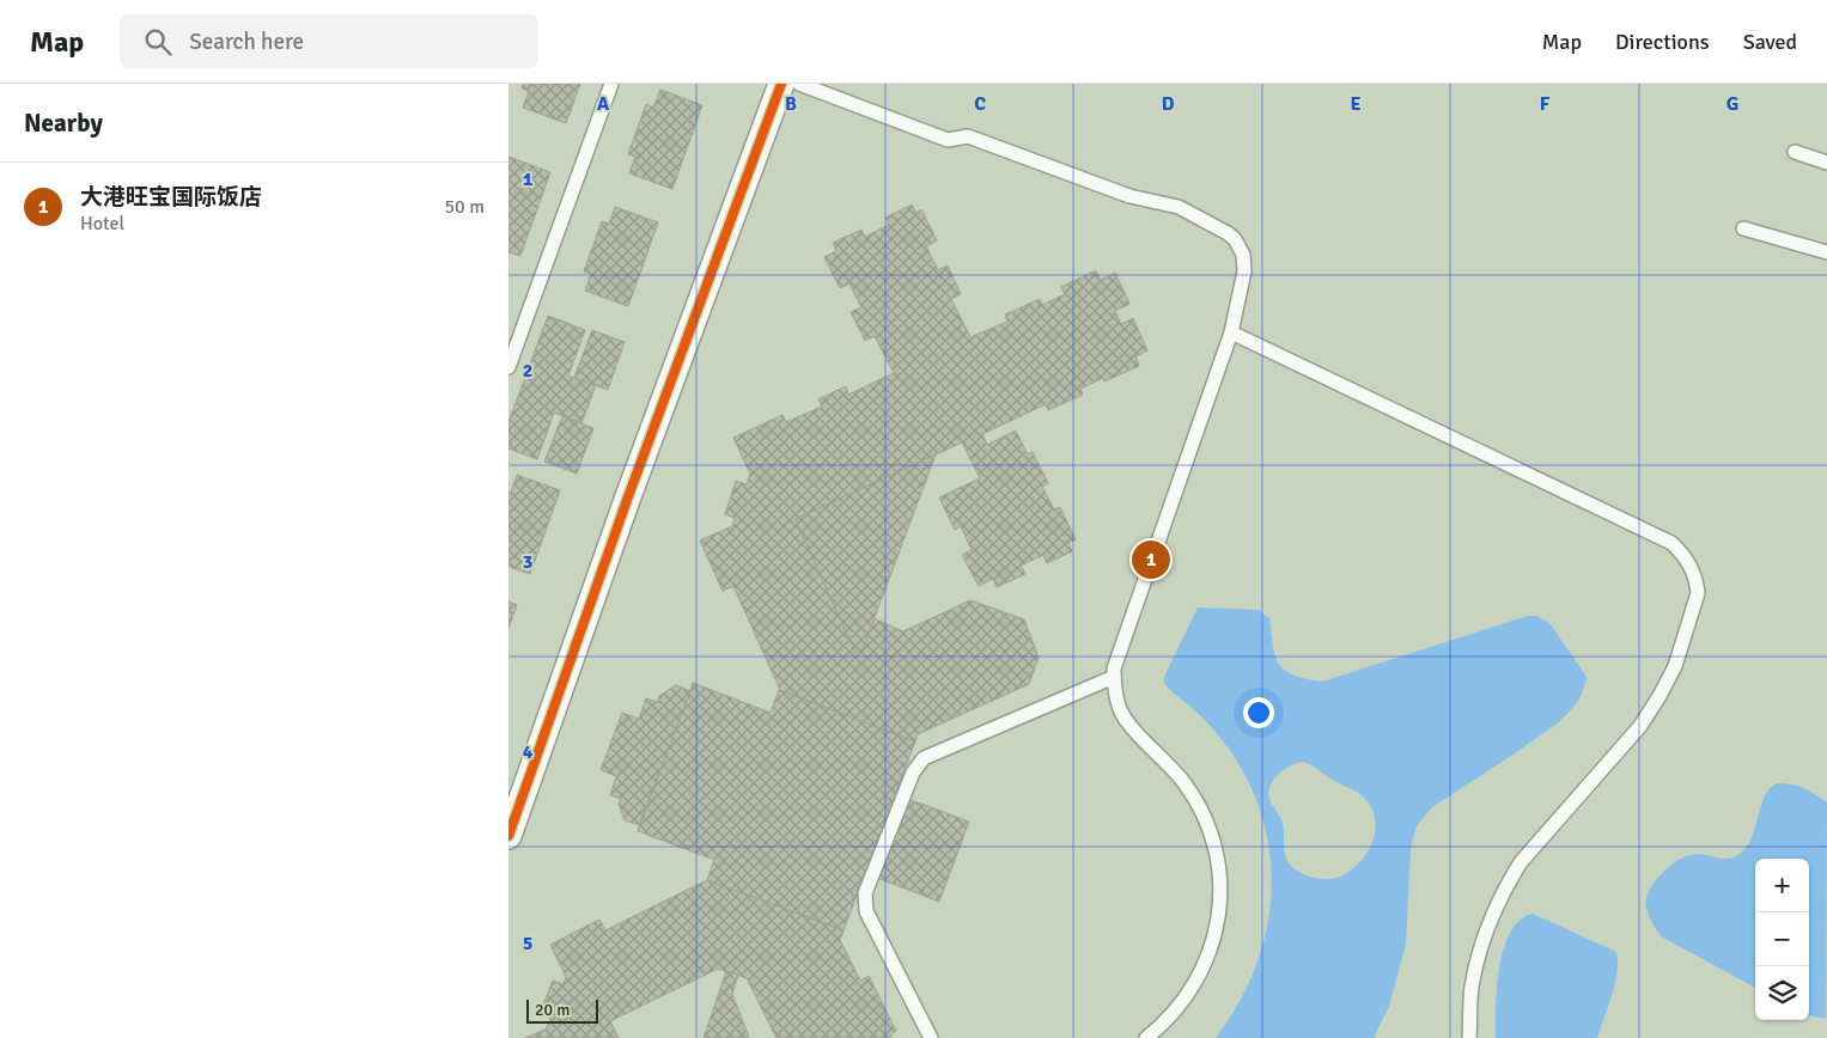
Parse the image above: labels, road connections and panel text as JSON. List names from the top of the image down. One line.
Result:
{"scale_bar":"20 m","page":{"header":"Map","search":"Search here","nav":["Map","Directions","Saved"],"heading":"Nearby","list":[{"mark":"1","name":"大港旺宝国际饭店","note":"Hotel","value":"50 m"}],"pins":"1","map_buttons":["+","−"],"scale":"20 m"},"grid":{"columns":["A","B","C","D","E","F","G"],"rows":["1","2","3","4","5"]}}
